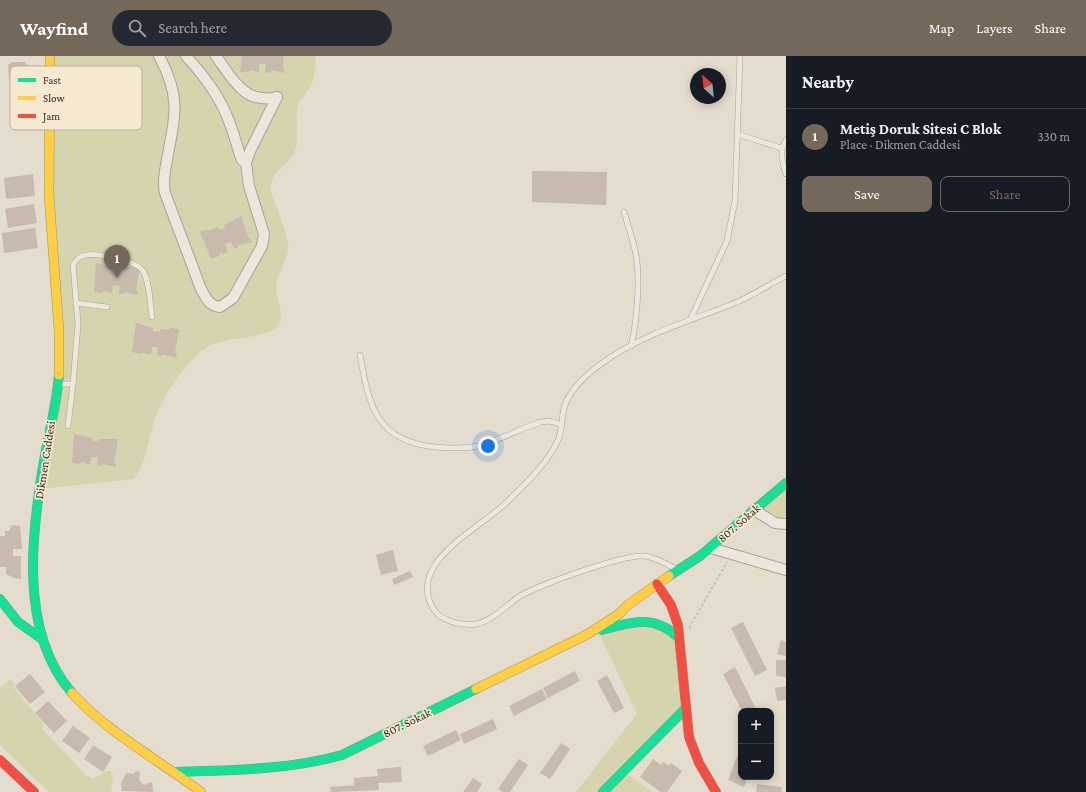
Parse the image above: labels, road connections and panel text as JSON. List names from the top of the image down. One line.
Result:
{"streets":{"main road":["Dikmen Caddesi","807. Sokak"]},"crossings":[["Dikmen Caddesi","807. Sokak"]],"legend":["Fast","Slow","Jam"],"north":"top left","page":{"header":"Wayfind","search":"Search here","nav":["Map","Layers","Share"],"heading":"Nearby","list":[{"mark":"1","name":"Metiş Doruk Sitesi C Blok","note":"Place · Dikmen Caddesi","value":"330 m"}],"buttons":["Save","Share"],"pins":"1","map_buttons":["+","−"]}}
